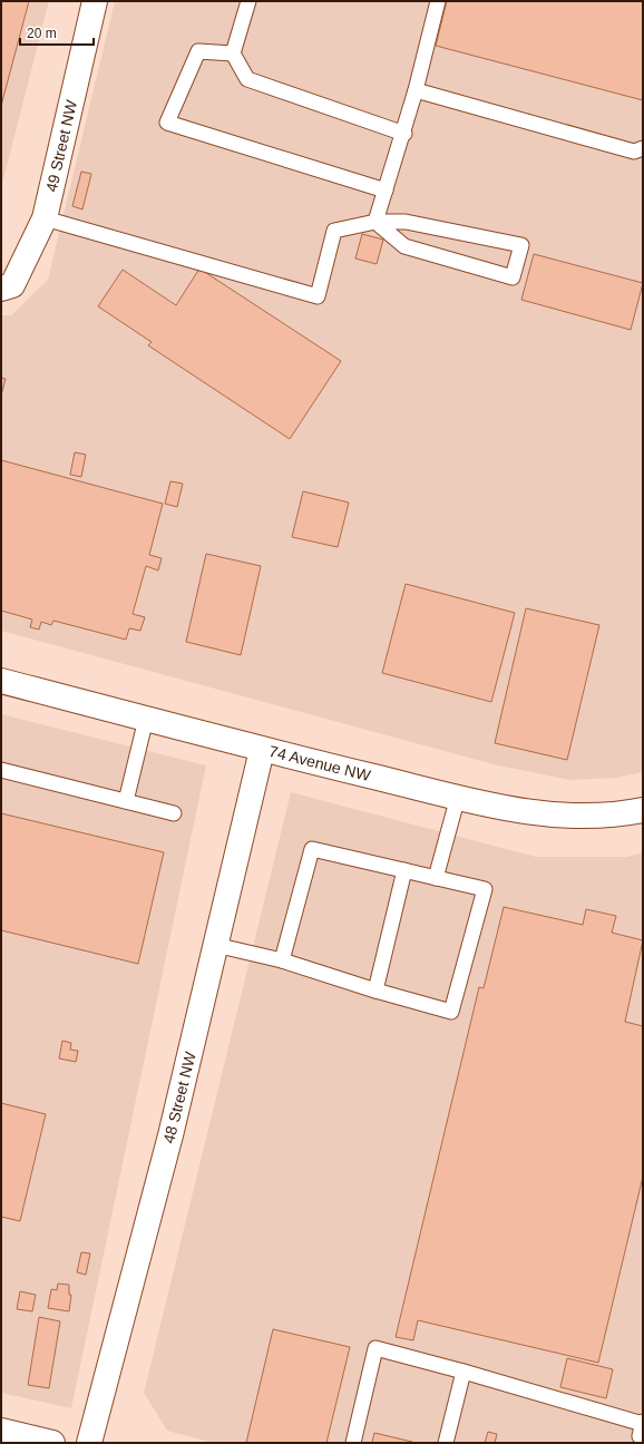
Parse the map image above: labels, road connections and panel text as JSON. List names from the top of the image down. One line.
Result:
{"streets":{"street":["49 Street NW","74 Avenue NW","48 Street NW"]},"crossings":[["74 Avenue NW","48 Street NW"]],"scale_bar":"20 m"}
